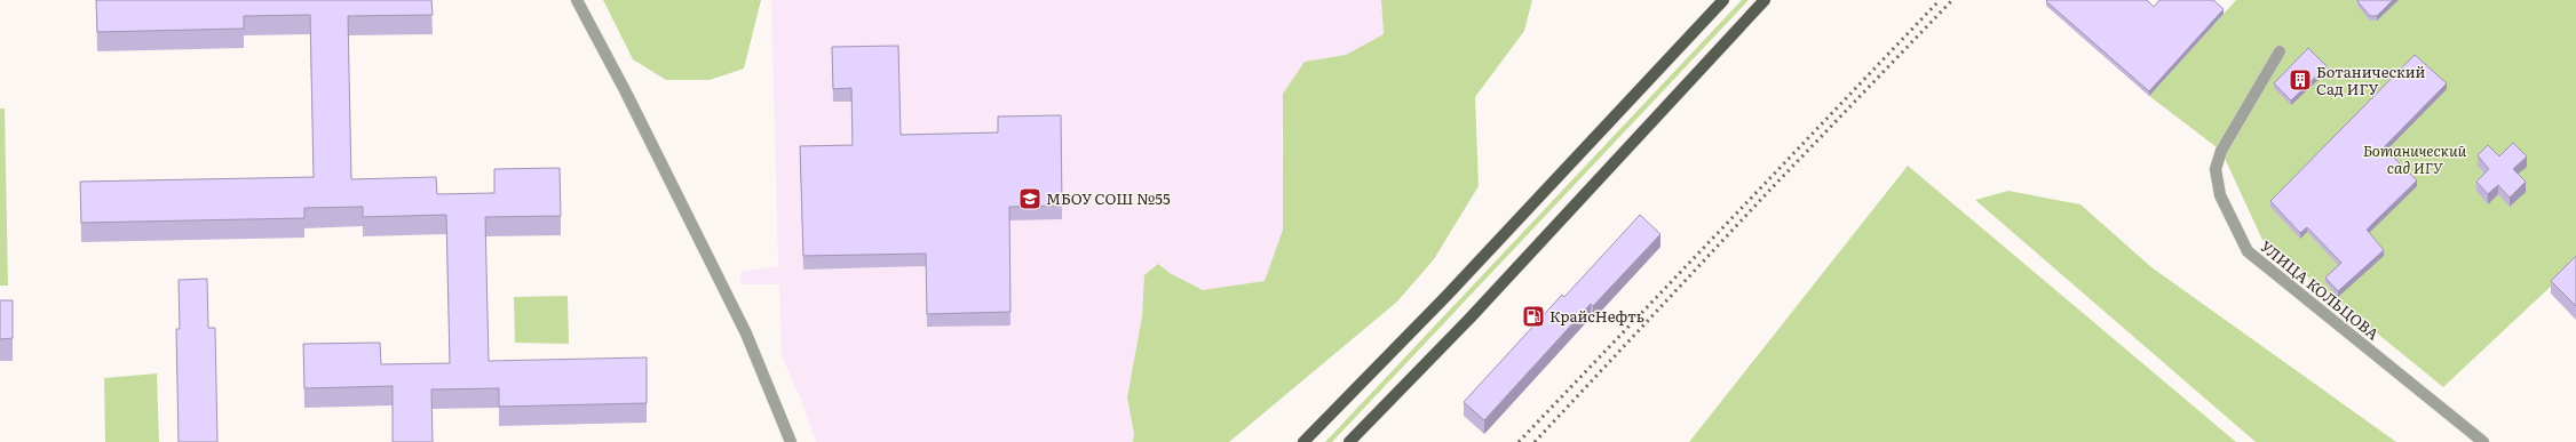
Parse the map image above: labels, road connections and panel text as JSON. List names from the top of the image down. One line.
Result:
{"streets":{"street":["УЛИЦА КОЛЬЦОВА"]},"parks":["Ботанический сад ИГУ"],"places":{"building":["Ботанический Сад ИГУ"],"school or university":["МБОУ СОШ №55"],"fuel station":["КрайсНефть"]}}
